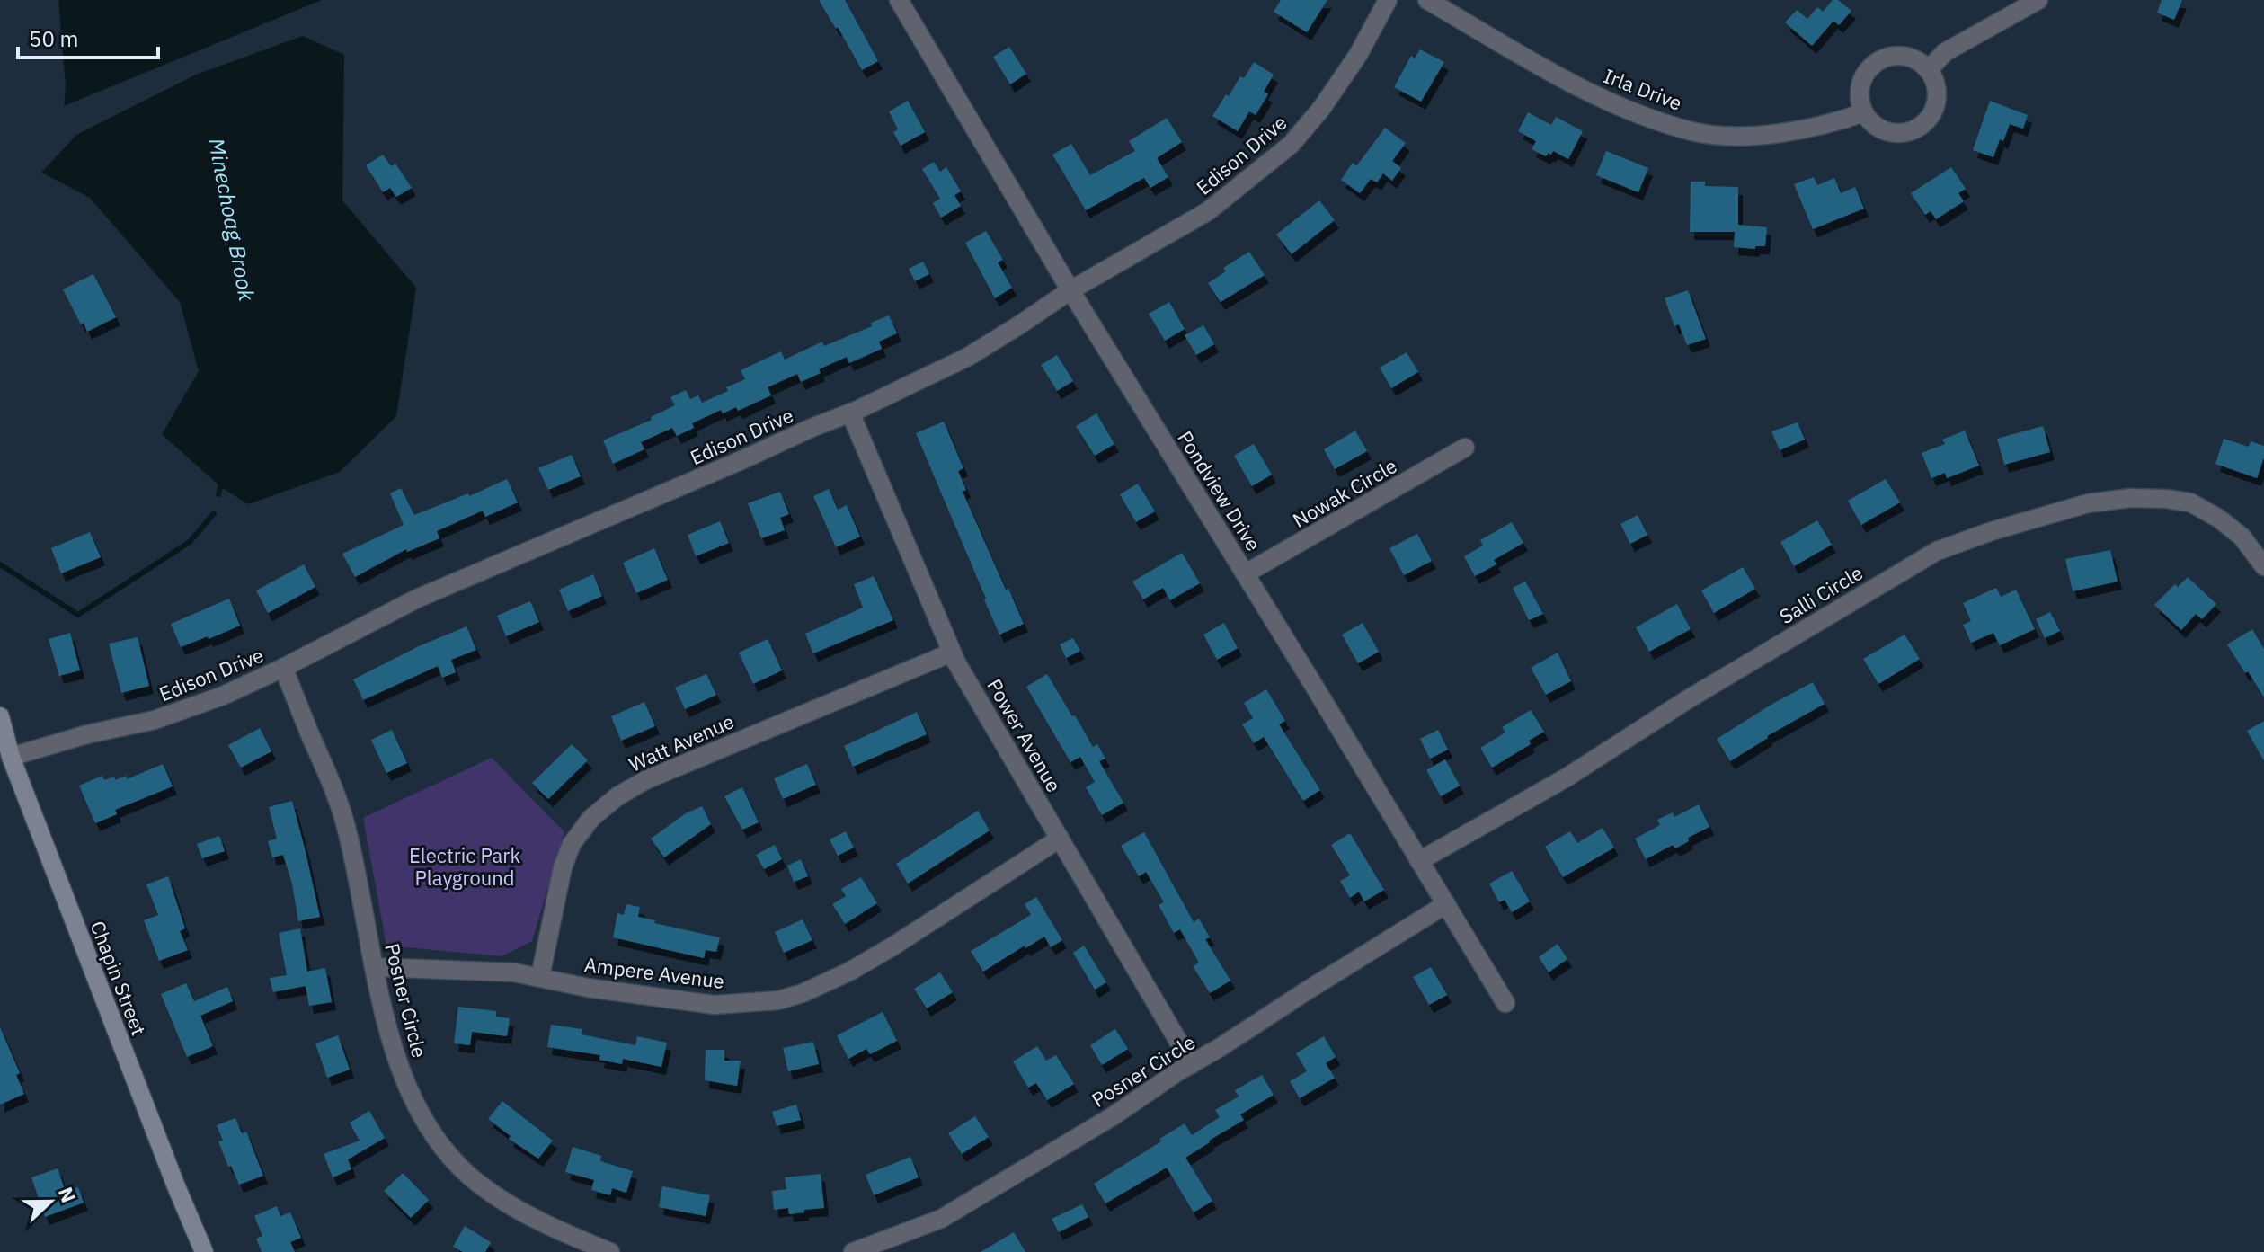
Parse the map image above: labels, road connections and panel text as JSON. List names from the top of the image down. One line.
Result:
{"streets":{"main road":["Chapin Street"],"street":["Irla Drive","Edison Drive","Pondview Drive","Nowak Circle","Salli Circle","Power Avenue","Watt Avenue","Ampere Avenue","Posner Circle"]},"crossings":[["Edison Drive","Pondview Drive"],["Edison Drive","Power Avenue"],["Edison Drive","Chapin Street"],["Edison Drive","Posner Circle"],["Pondview Drive","Nowak Circle"],["Pondview Drive","Salli Circle"],["Pondview Drive","Posner Circle"],["Power Avenue","Watt Avenue"],["Power Avenue","Ampere Avenue"],["Power Avenue","Posner Circle"],["Watt Avenue","Ampere Avenue"],["Ampere Avenue","Posner Circle"]],"water":["Minechoag Brook"],"parks":["Electric Park Playground"],"scale_bar":"50 m","north":"right"}
